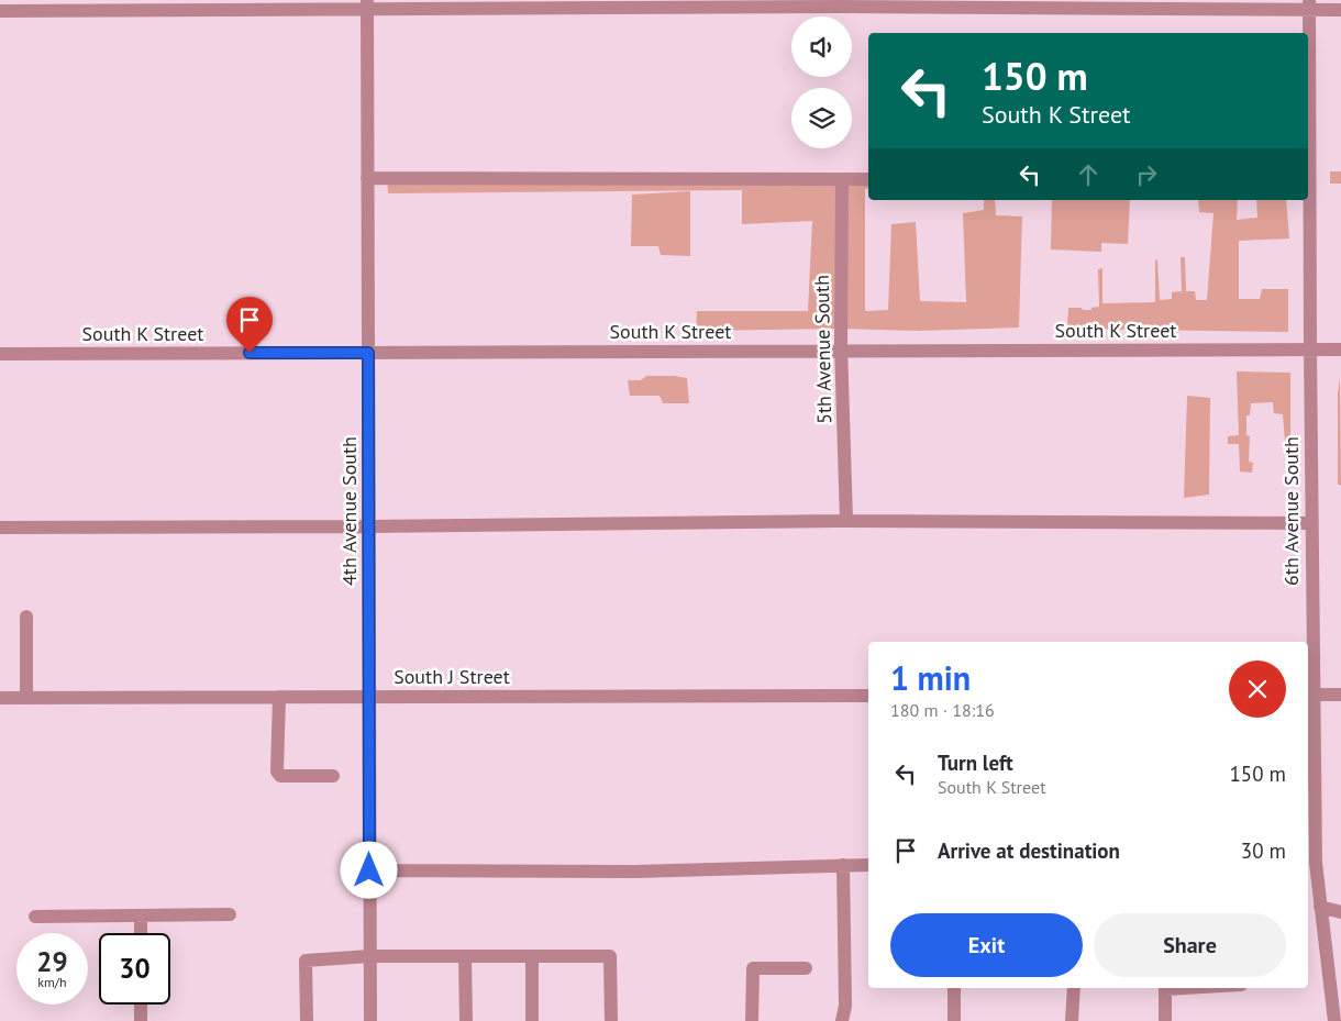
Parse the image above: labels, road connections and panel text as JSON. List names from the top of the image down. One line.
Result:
{"streets":{"street":["South K Street","5th Avenue South","4th Avenue South","6th Avenue South","South J Street"]},"crossings":[["South K Street","5th Avenue South"],["South K Street","4th Avenue South"],["South K Street","6th Avenue South"],["4th Avenue South","South J Street"]],"page":{"turn":["150 m","South K Street"],"heading":["1 min","180 m · 18:16"],"list":[{"name":"Turn left","note":"South K Street","value":"150 m"},{"name":"Arrive at destination","value":"30 m"}],"buttons":["Exit","Share"],"speed":"29 km/h","limit":"30"}}
